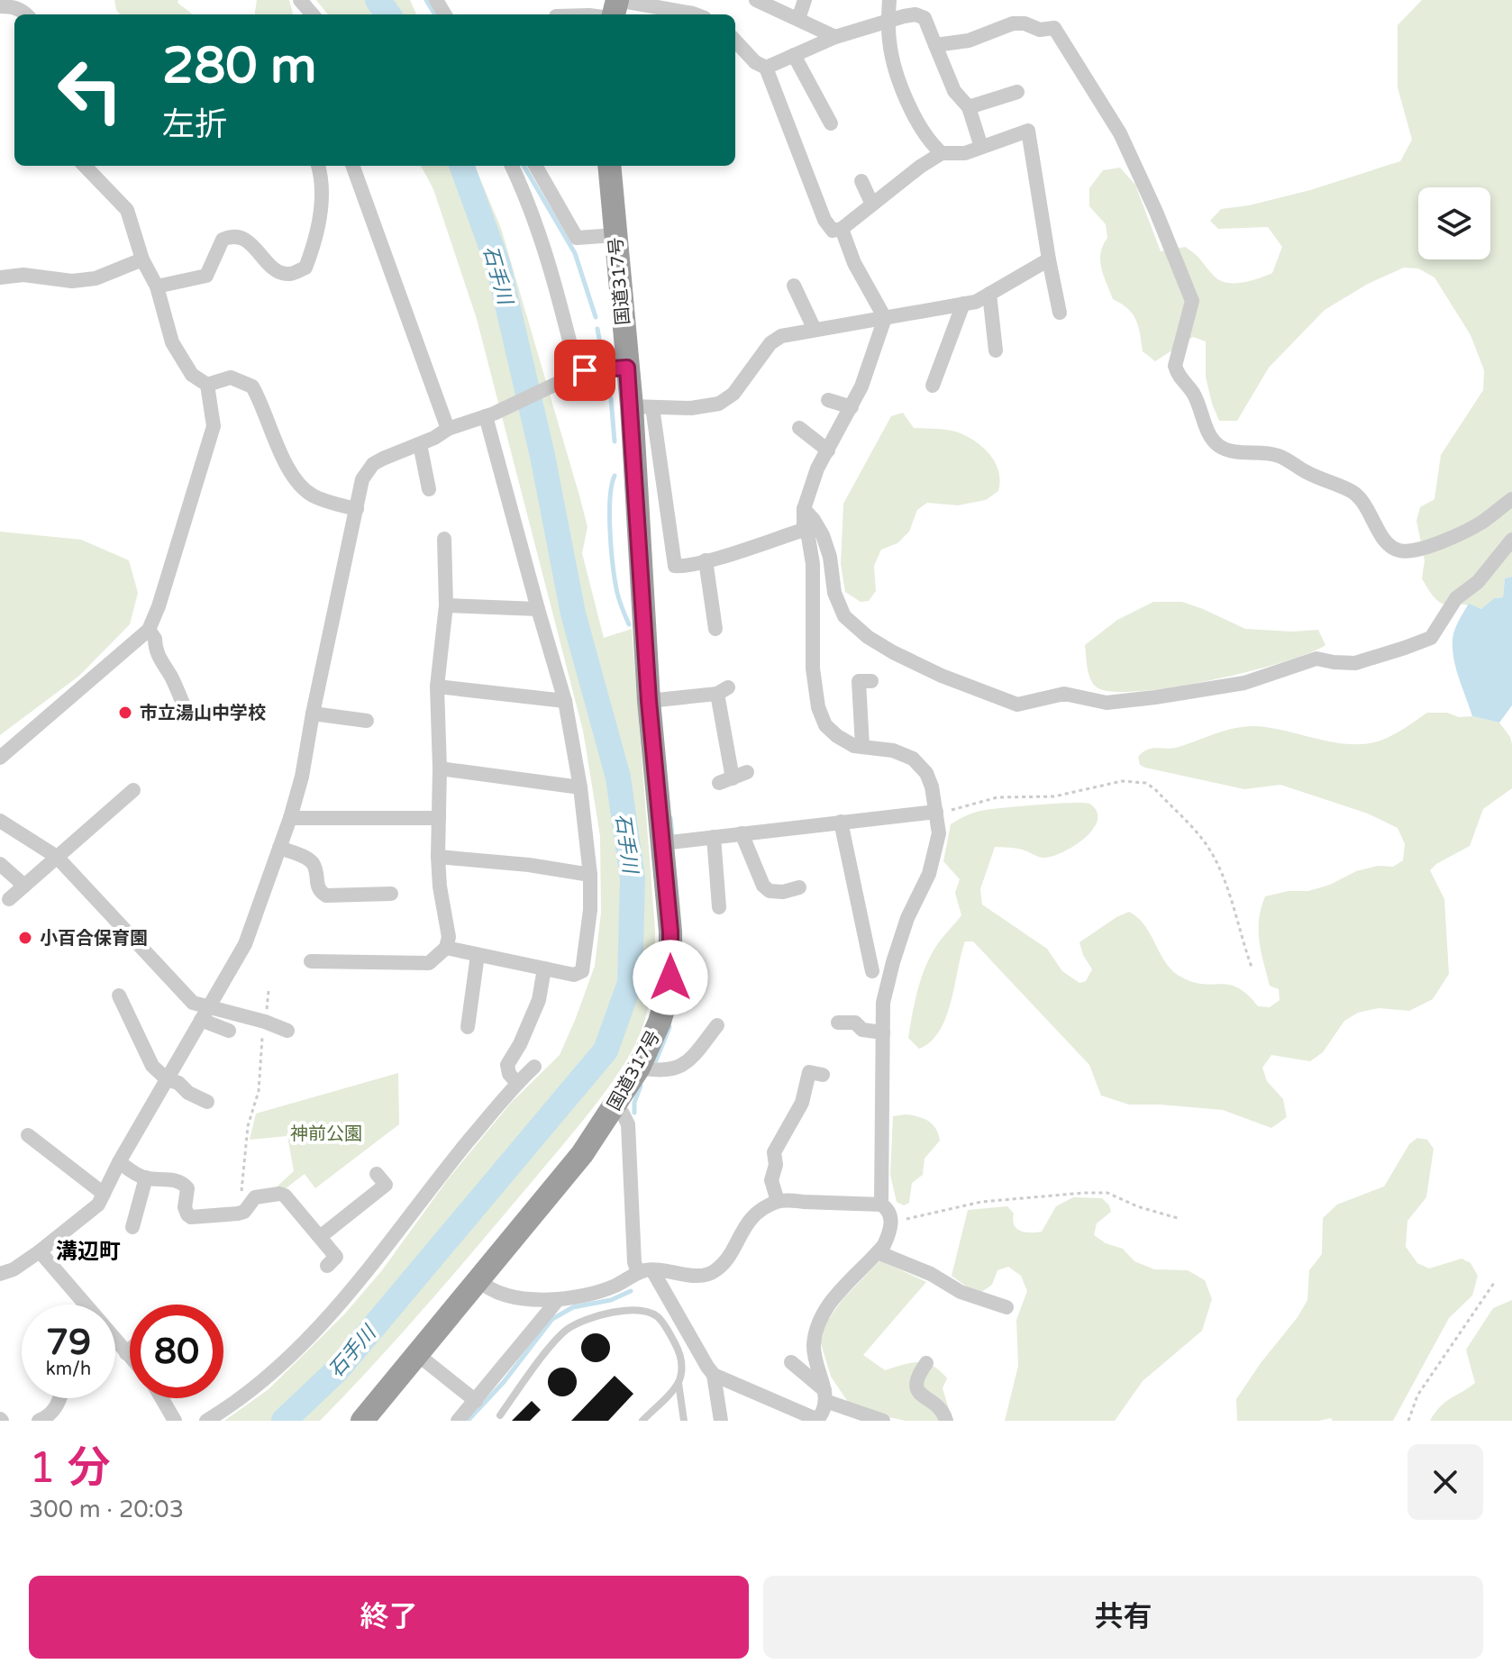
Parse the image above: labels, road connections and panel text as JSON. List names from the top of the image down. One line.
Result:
{"streets":{"highway":["国道317号"]},"districts":["溝辺町"],"water":["石手川"],"parks":["神前公園"],"places":["市立湯山中学校","小百合保育園"],"page":{"turn":["280 m","左折"],"speed":"79 km/h","limit":"80","heading":["1 分","300 m · 20:03"],"buttons":["終了","共有"]}}
